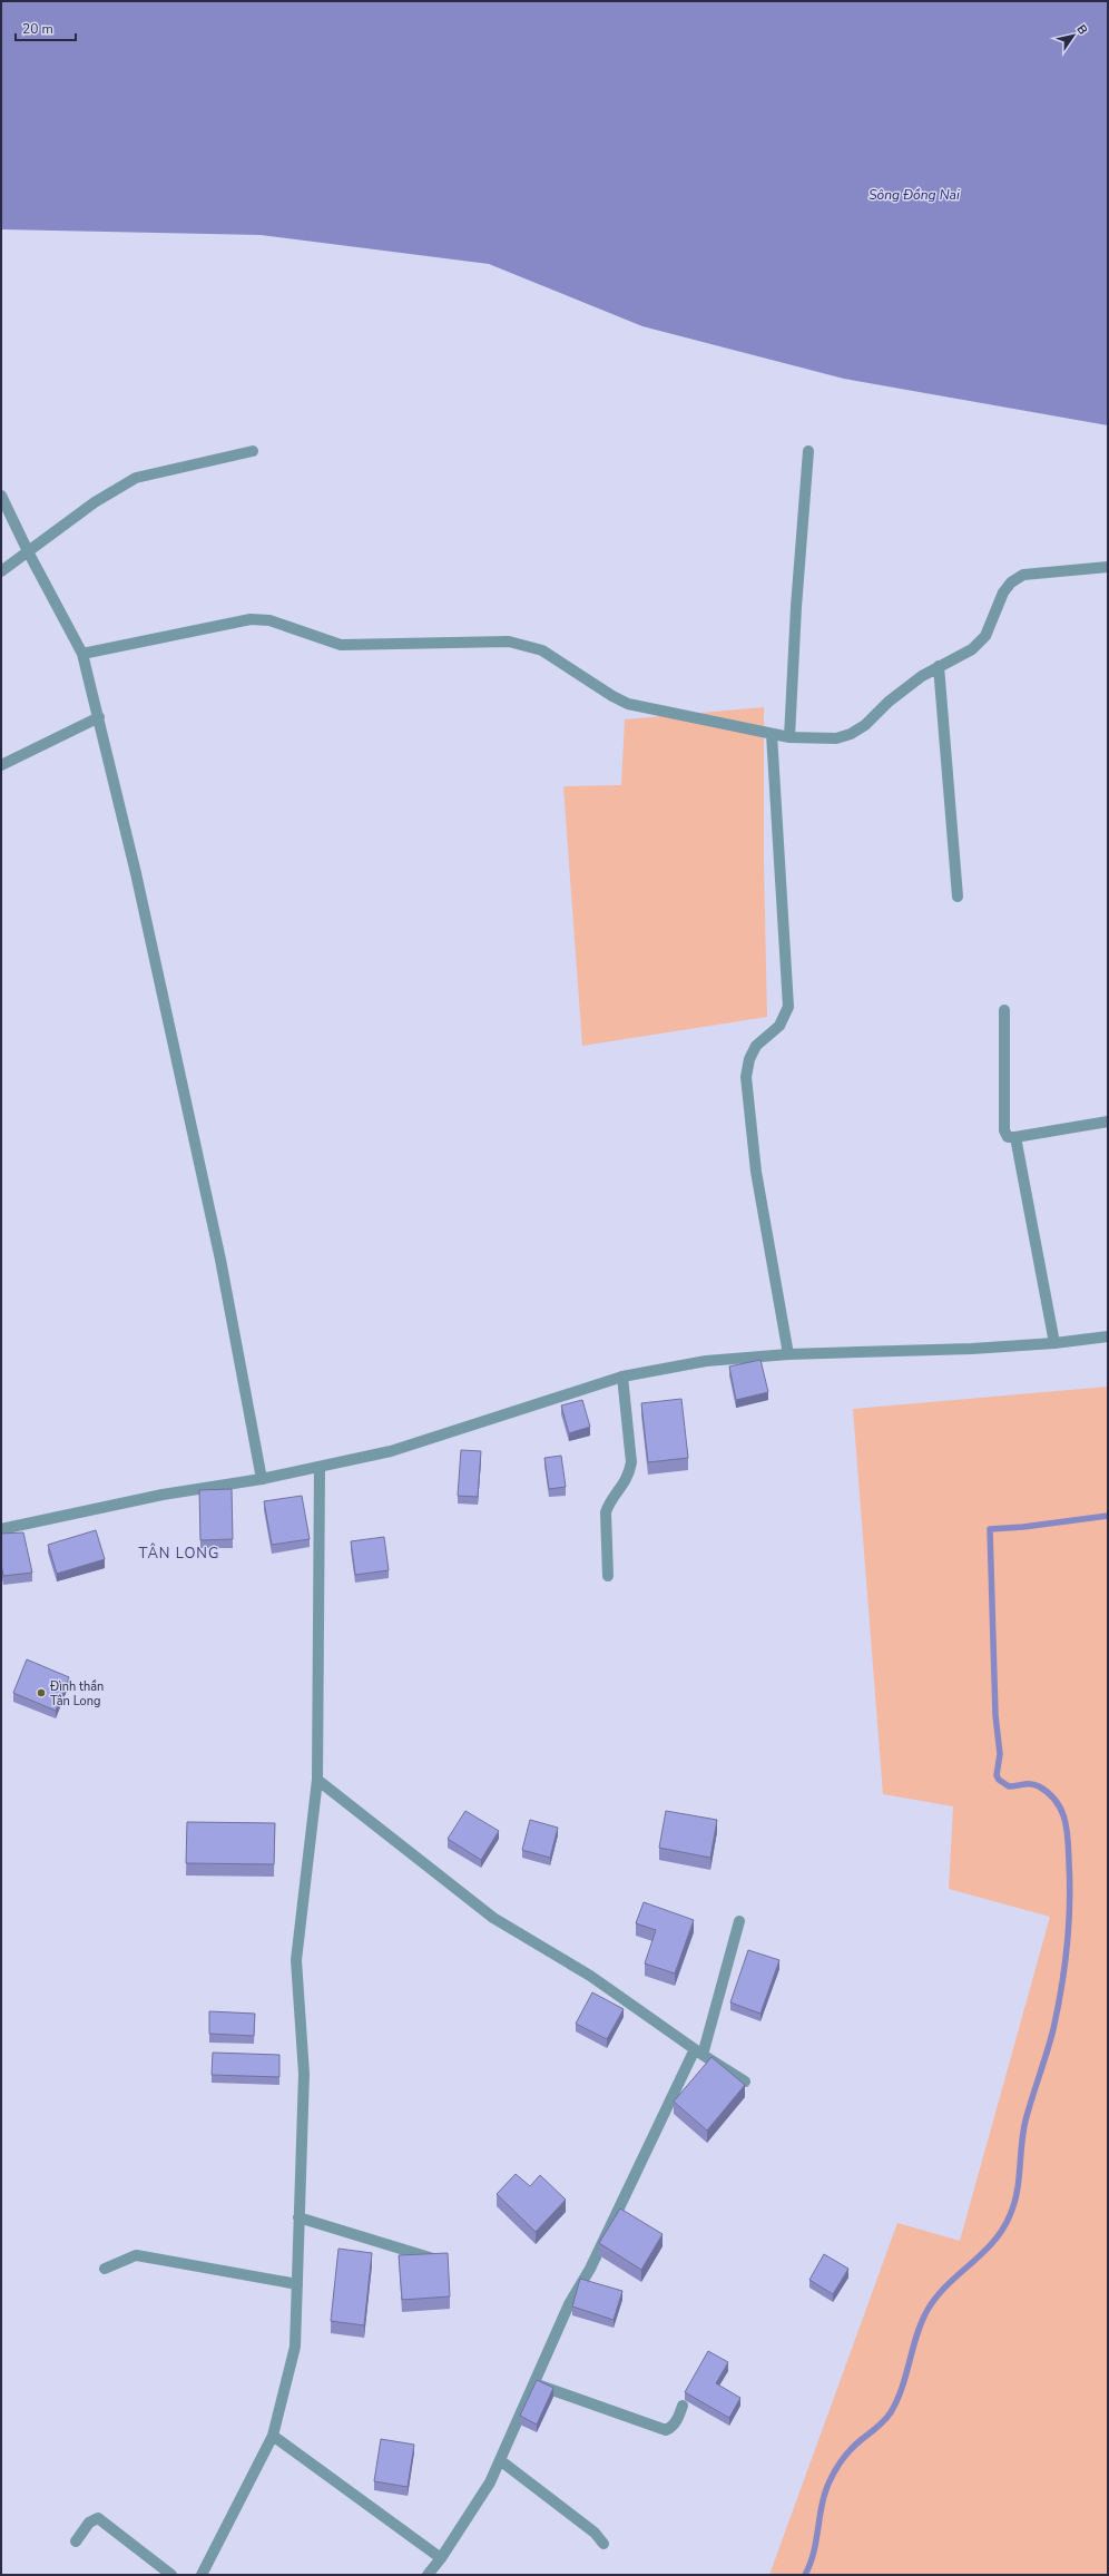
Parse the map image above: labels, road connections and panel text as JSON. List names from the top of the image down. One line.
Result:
{"districts":["TÂN LONG"],"water":["Sông Đồng Nai"],"places":["Đình thần Tân Long"],"scale_bar":"20 m","north":"top right"}
